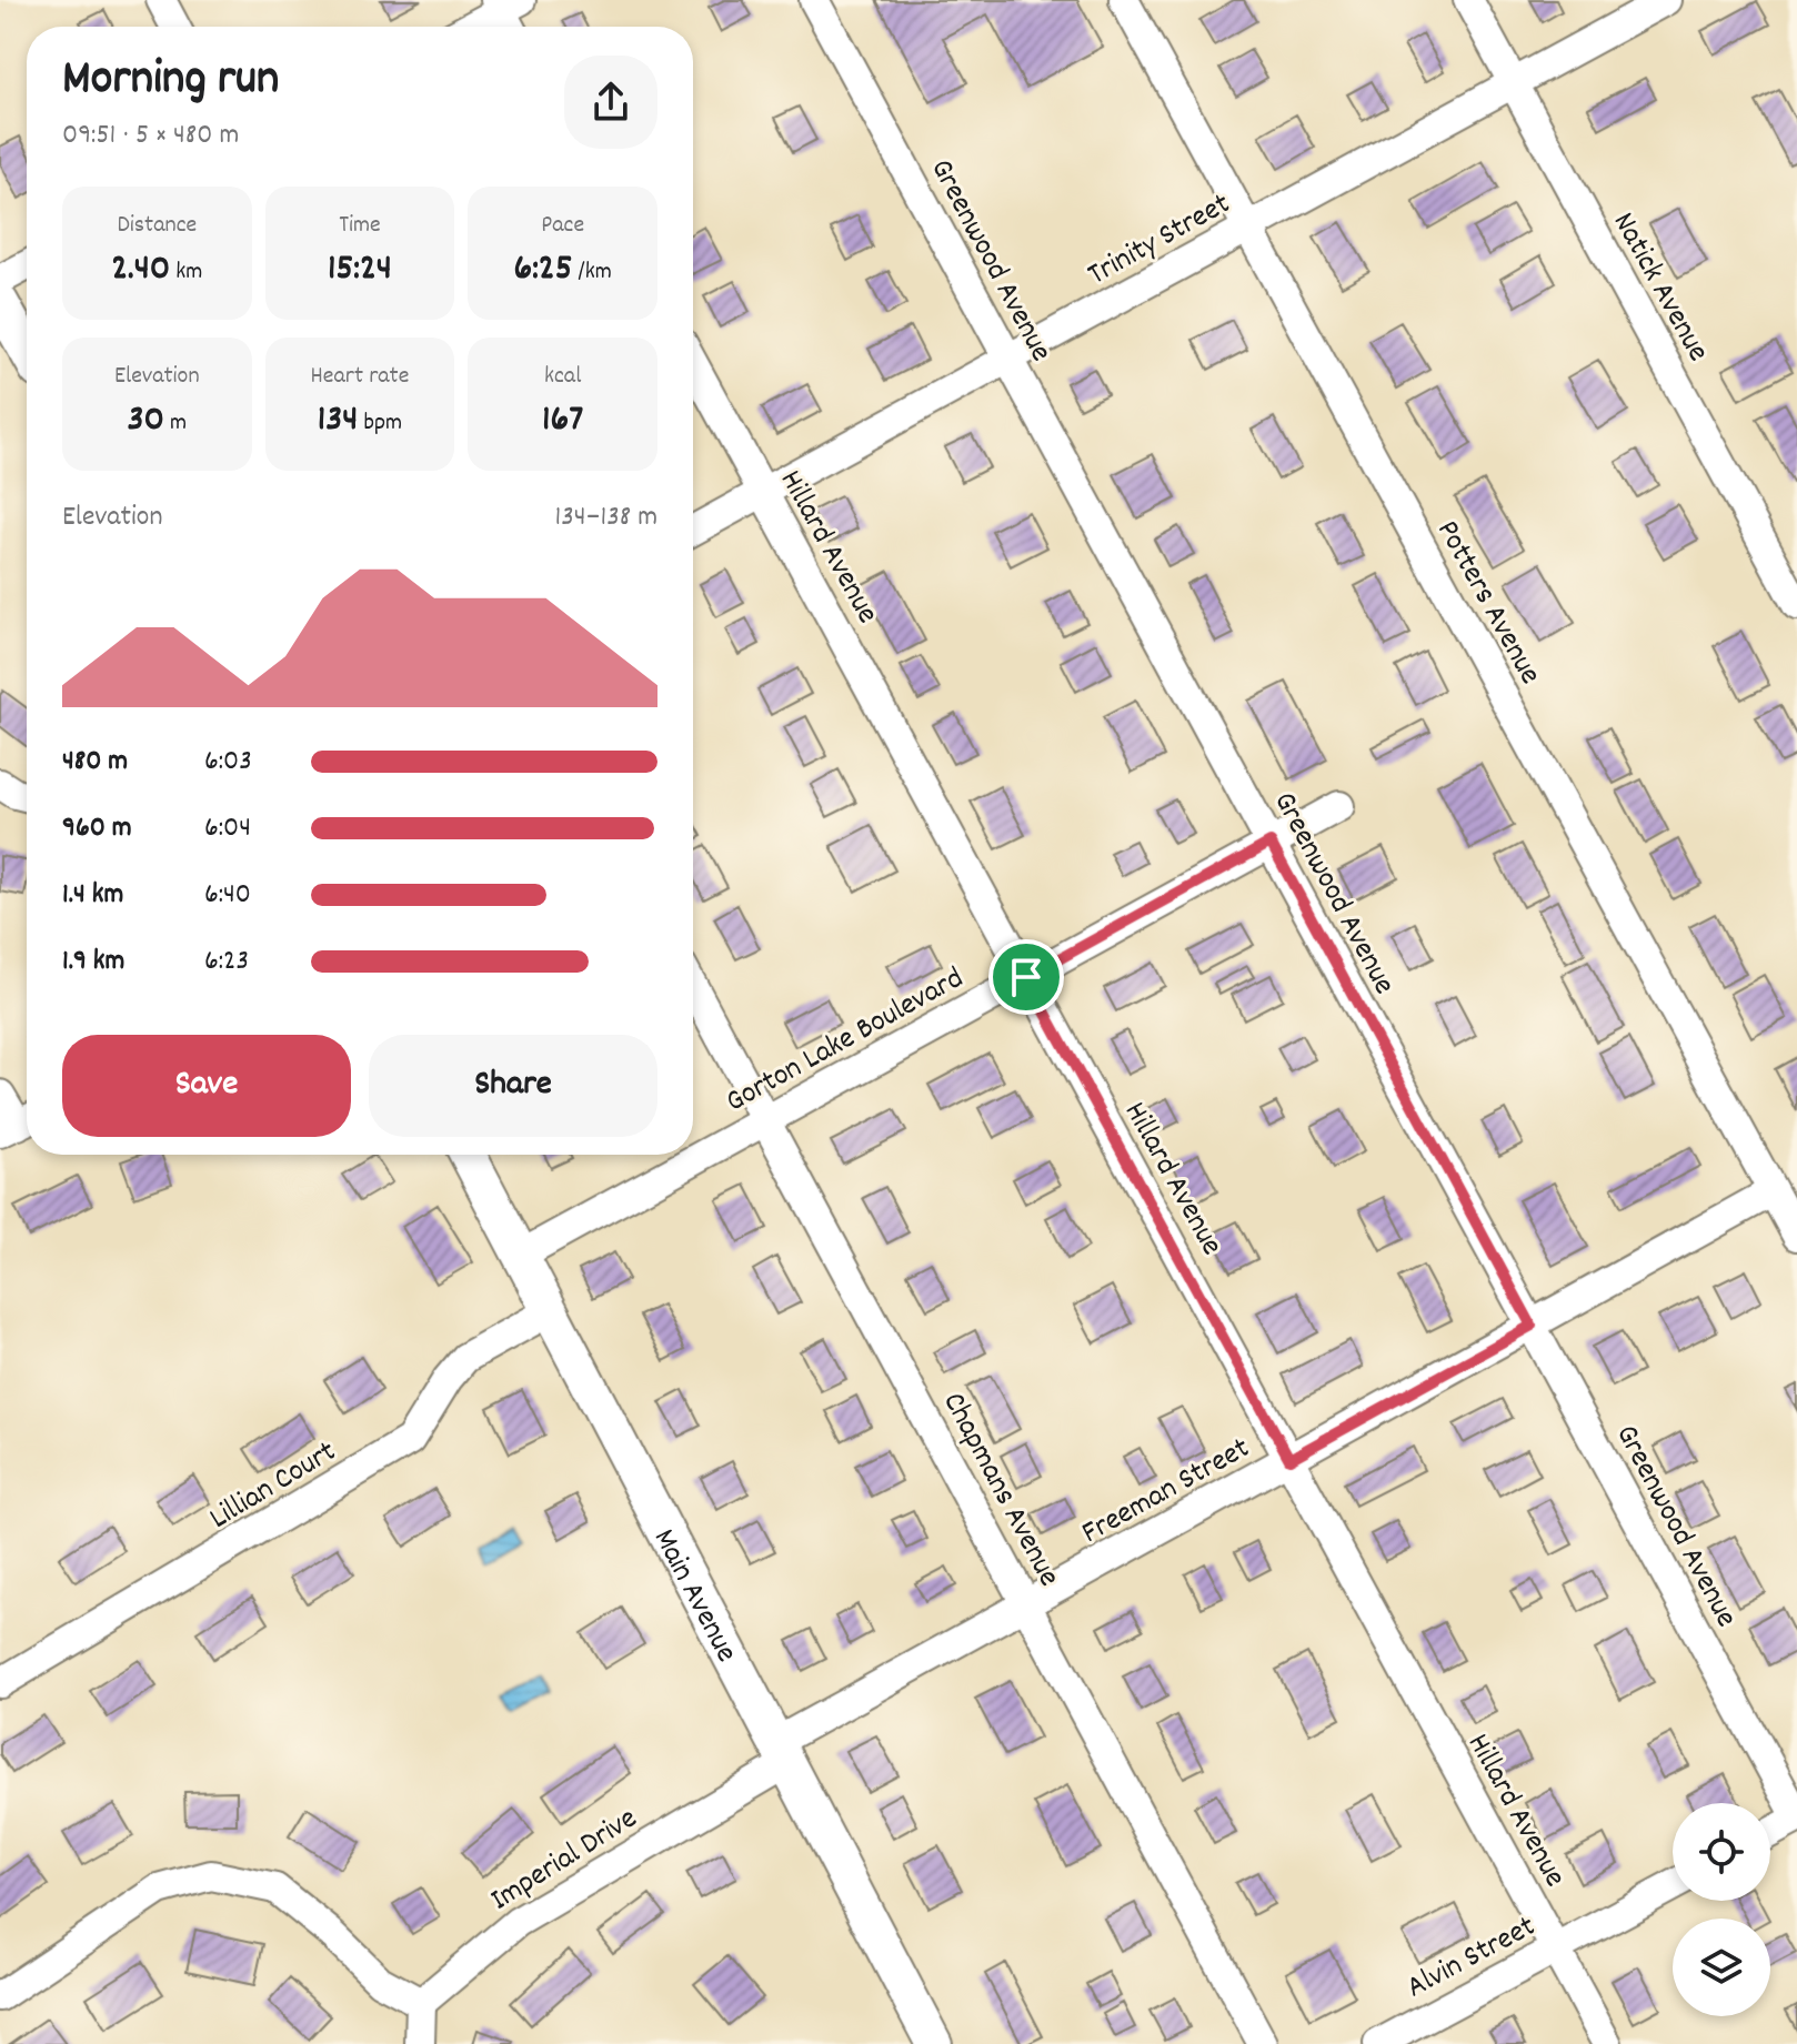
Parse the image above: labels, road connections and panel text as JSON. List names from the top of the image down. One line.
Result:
{"streets":{"main road":["Main Avenue"],"street":["Trinity Street","Greenwood Avenue","Natick Avenue","Hillard Avenue","Potters Avenue","Gorton Lake Boulevard","Lillian Court","Chapmans Avenue","Freeman Street","Imperial Drive","Alvin Street"]},"crossings":[["Trinity Street","Greenwood Avenue"],["Trinity Street","Natick Avenue"],["Trinity Street","Hillard Avenue"],["Trinity Street","Potters Avenue"],["Greenwood Avenue","Gorton Lake Boulevard"],["Greenwood Avenue","Freeman Street"],["Hillard Avenue","Gorton Lake Boulevard"],["Hillard Avenue","Freeman Street"],["Hillard Avenue","Alvin Street"],["Potters Avenue","Freeman Street"],["Gorton Lake Boulevard","Chapmans Avenue"],["Gorton Lake Boulevard","Main Avenue"],["Lillian Court","Main Avenue"],["Chapmans Avenue","Freeman Street"],["Freeman Street","Main Avenue"],["Freeman Street","Imperial Drive"],["Main Avenue","Imperial Drive"]],"page":{"heading":["Morning run","09:51 · 5 × 480 m"],"stats":[["Distance","2.40 km"],["Time","15:24"],["Pace","6:25 /km"],["Elevation","30 m"],["Heart rate","134 bpm"],["kcal","167"]],"chart":["Elevation","134–138 m"],"list":[{"name":"480 m","note":"6:03"},{"name":"960 m","note":"6:04"},{"name":"1.4 km","note":"6:40"},{"name":"1.9 km","note":"6:23"}],"buttons":["Save","Share"]}}
